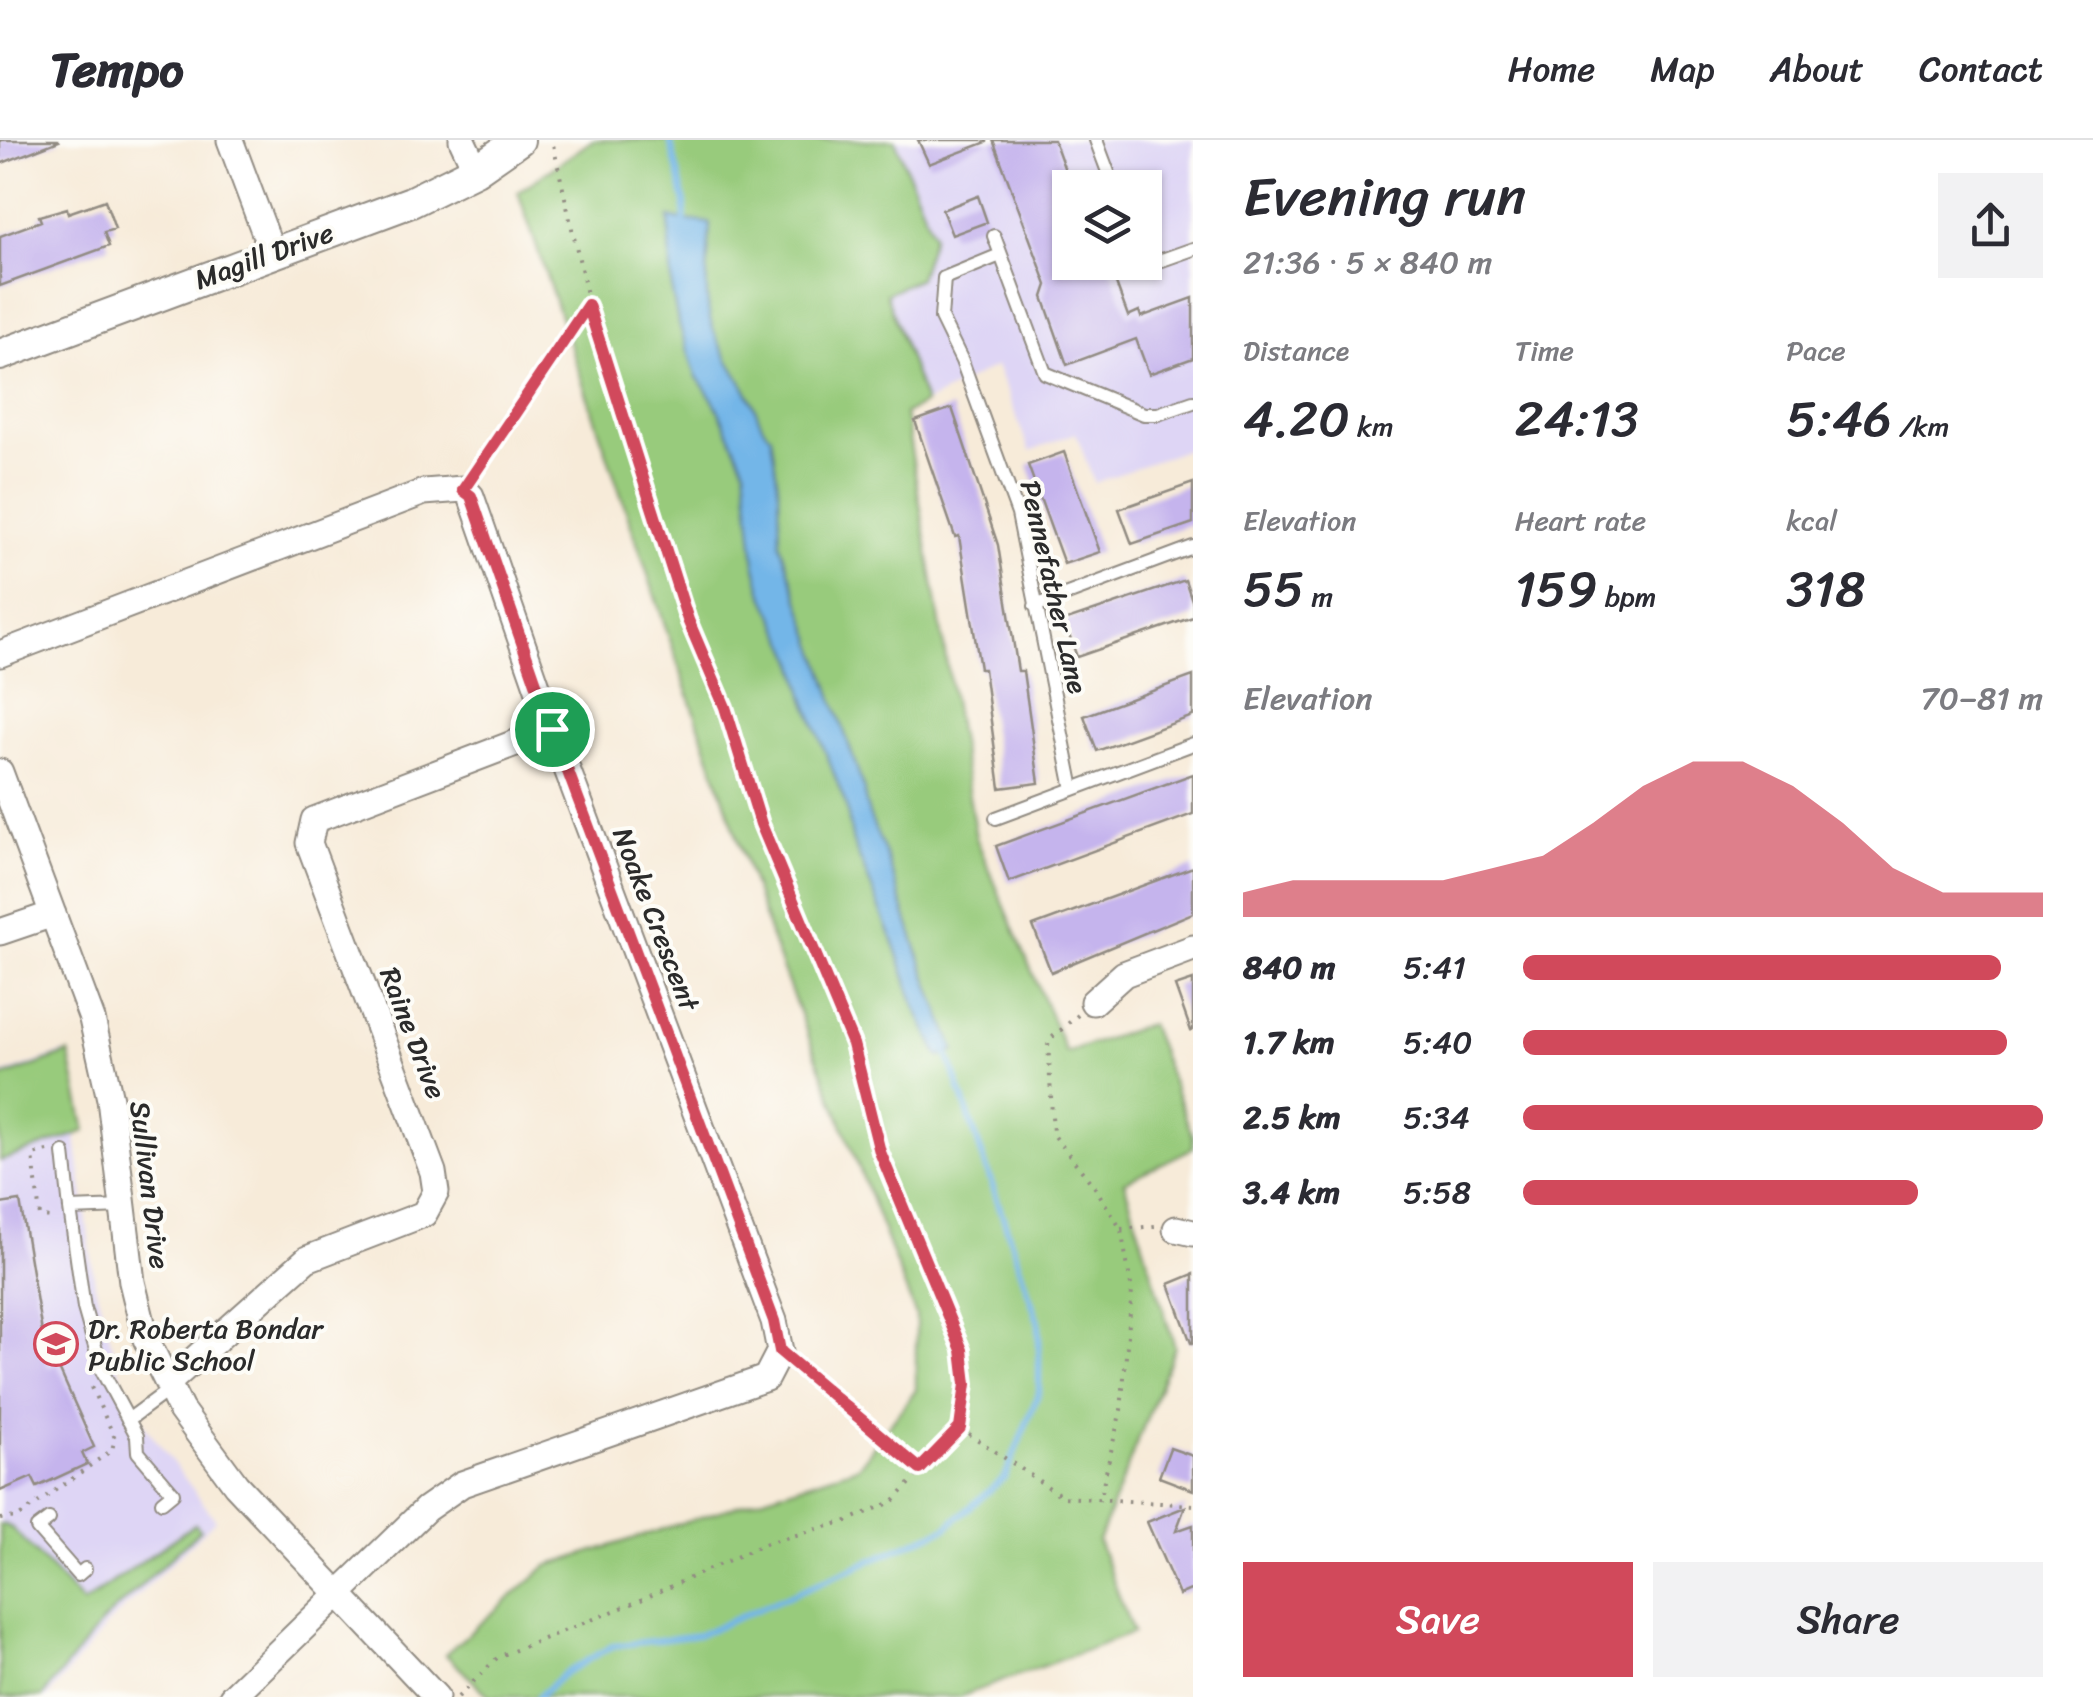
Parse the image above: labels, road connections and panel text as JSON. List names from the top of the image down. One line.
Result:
{"streets":{"street":["Magill Drive","Noake Crescent","Raine Drive","Sullivan Drive"],"lane":["Pennefather Lane"]},"crossings":[["Noake Crescent","Raine Drive"],["Raine Drive","Sullivan Drive"]],"places":{"school or university":["Dr. Roberta Bondar Public School"]},"page":{"header":"Tempo","nav":["Home","Map","About","Contact"],"heading":["Evening run","21:36 · 5 × 840 m"],"stats":[["Distance","4.20 km"],["Time","24:13"],["Pace","5:46 /km"],["Elevation","55 m"],["Heart rate","159 bpm"],["kcal","318"]],"chart":["Elevation","70–81 m"],"list":[{"name":"840 m","note":"5:41"},{"name":"1.7 km","note":"5:40"},{"name":"2.5 km","note":"5:34"},{"name":"3.4 km","note":"5:58"}],"buttons":["Save","Share"]}}
